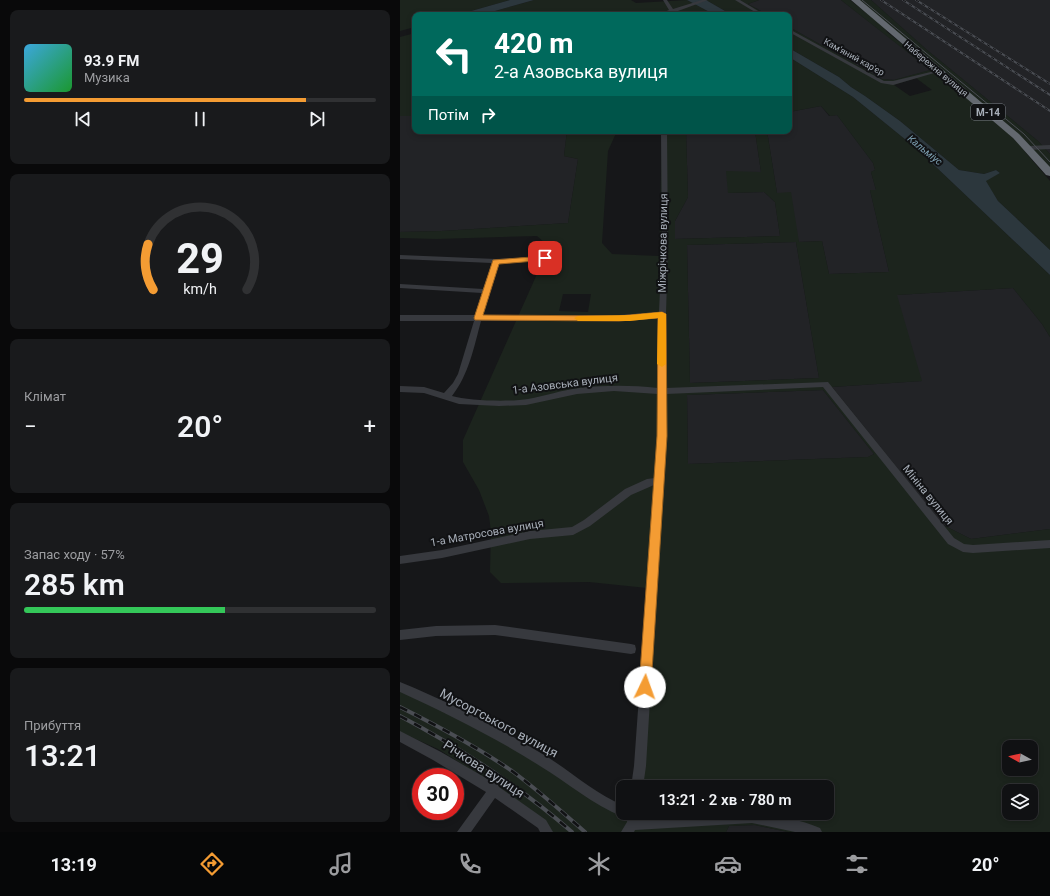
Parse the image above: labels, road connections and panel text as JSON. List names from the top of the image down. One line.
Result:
{"streets":{"highway":["Набережна вулиця","М-14"],"street":["Кам'яний кар'єр","Міжрічкова вулиця","1-а Азовська вулиця","Мініна вулиця","1-а Матросова вулиця","Мусоргського вулиця","Річкова вулиця"]},"crossings":[["Кам'яний кар'єр","Набережна вулиця"],["Міжрічкова вулиця","1-а Азовська вулиця"],["Міжрічкова вулиця","1-а Матросова вулиця"],["1-а Азовська вулиця","Мініна вулиця"]],"water":["Кальміус"],"north":"left","page":{"turn":["420 m","2-а Азовська вулиця"],"song":["93.9 FM","Музика"],"then":"Потім","tile":["Клімат",["Запас ходу · 57%","285 km"],["Прибуття","13:21"]],"heat":["−","20°","+"],"limit":"30","trip":"13:21 · 2 хв · 780 m","tabs":["13:19","20°"],"gauge":["29","km/h"]}}
